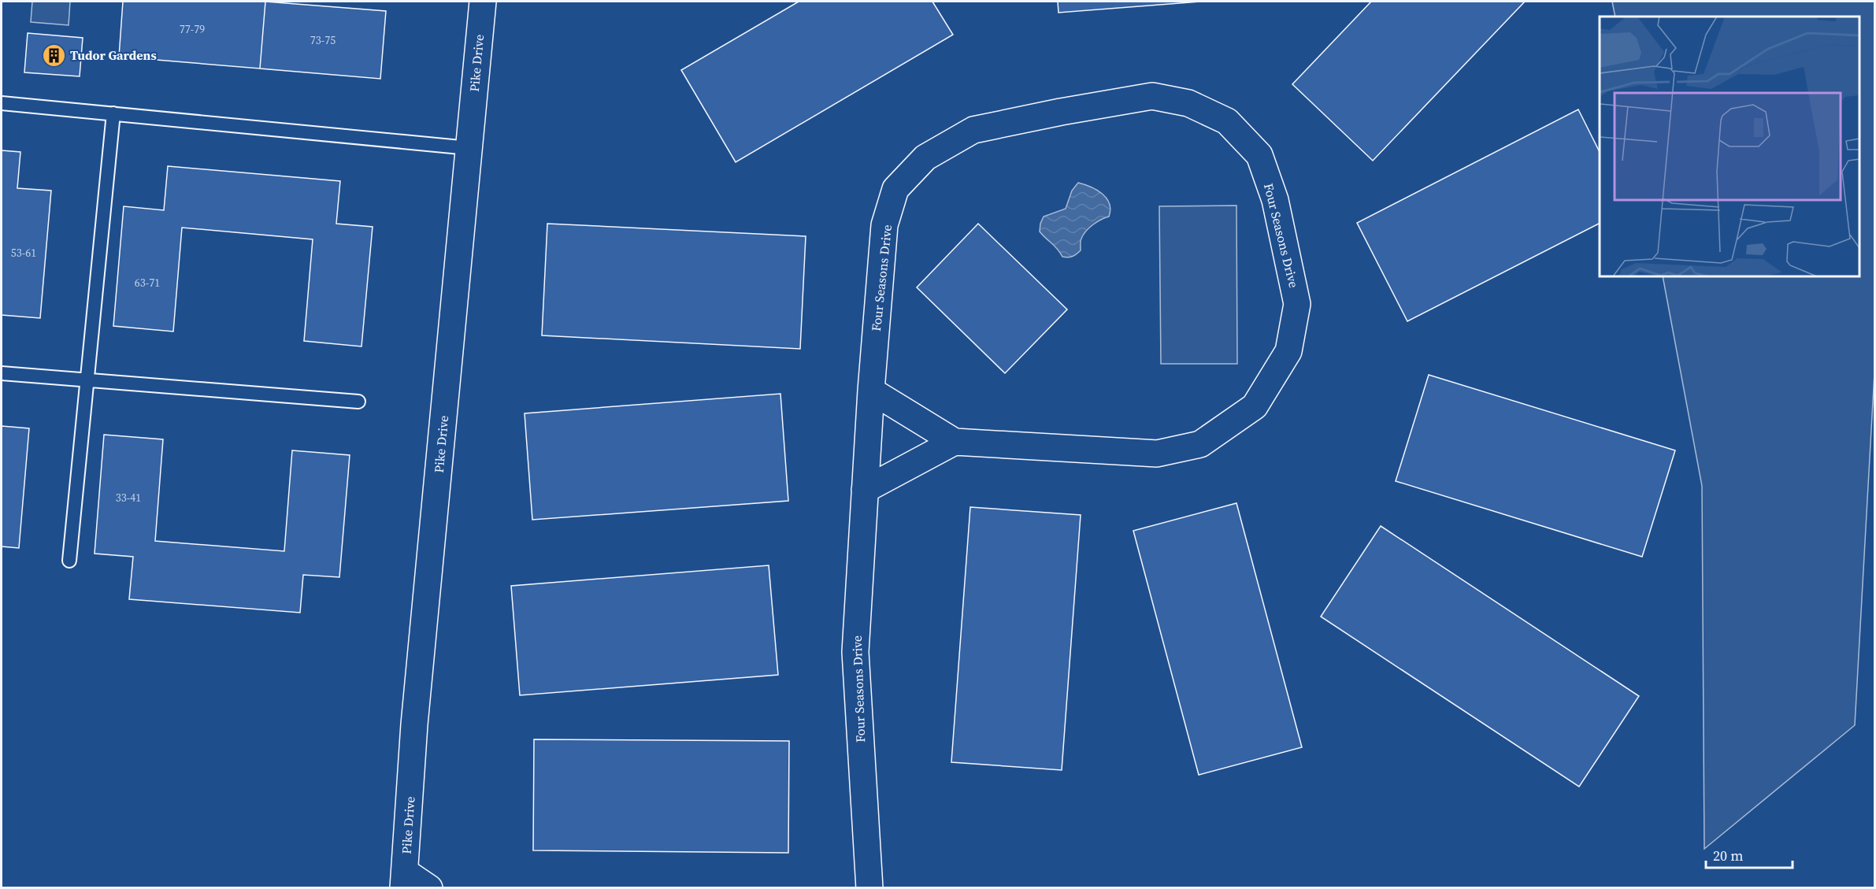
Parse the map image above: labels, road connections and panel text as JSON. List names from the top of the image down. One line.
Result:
{"streets":{"street":["Pike Drive","Four Seasons Drive"]},"places":{"building":["Tudor Gardens"]},"house_numbers":["77-79","73-75","53-61","63-71","33-41"],"scale_bar":"20 m"}
